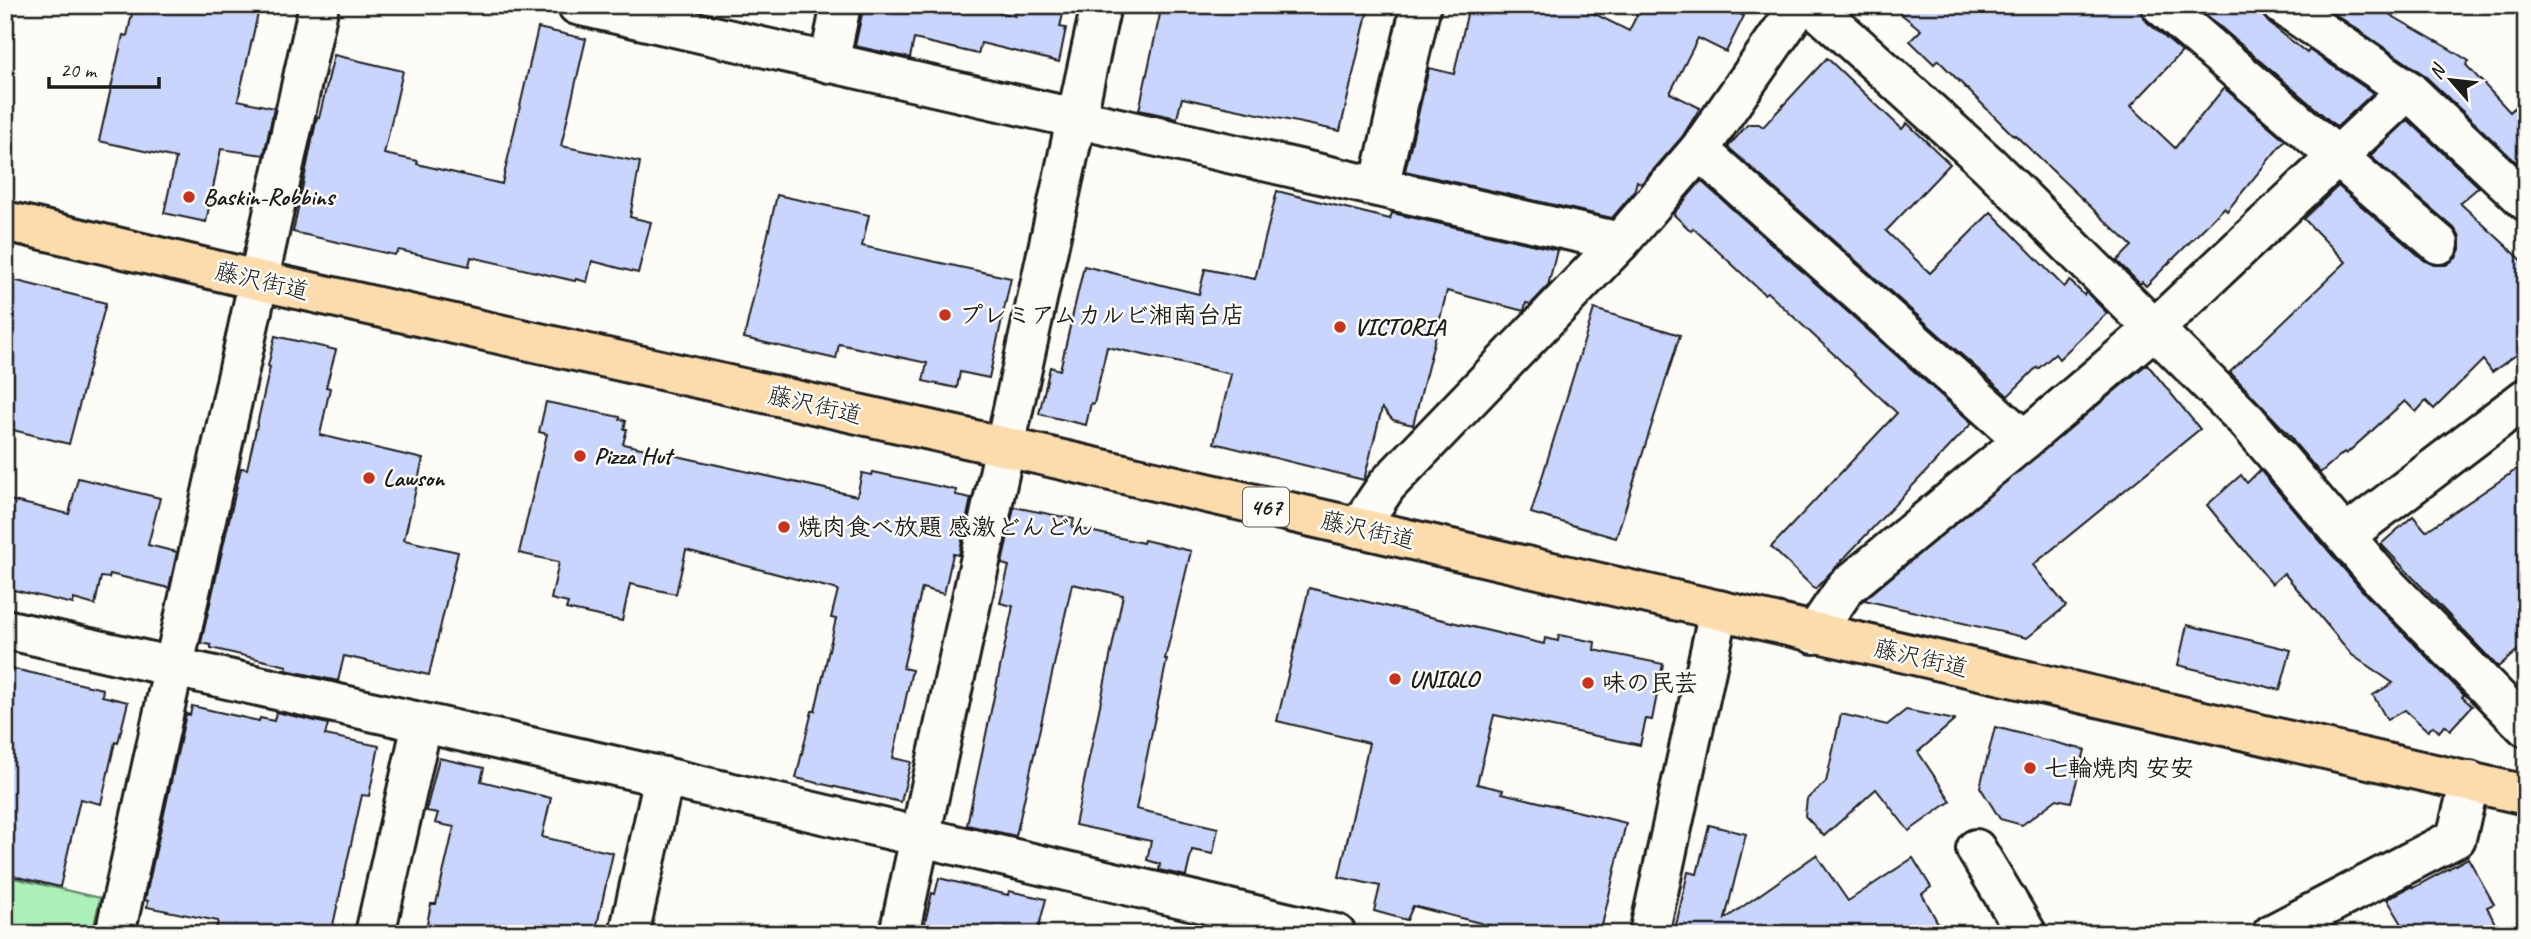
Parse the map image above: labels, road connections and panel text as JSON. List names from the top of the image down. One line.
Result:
{"streets":{"highway":["藤沢街道","467"]},"places":["Baskin-Robbins","プレミアムカルビ湘南台店","VICTORIA","Pizza Hut","Lawson","焼肉食べ放題 感激どんどん","UNIQLO","味の民芸","七輪焼肉 安安"],"scale_bar":"20 m","north":"top left"}
